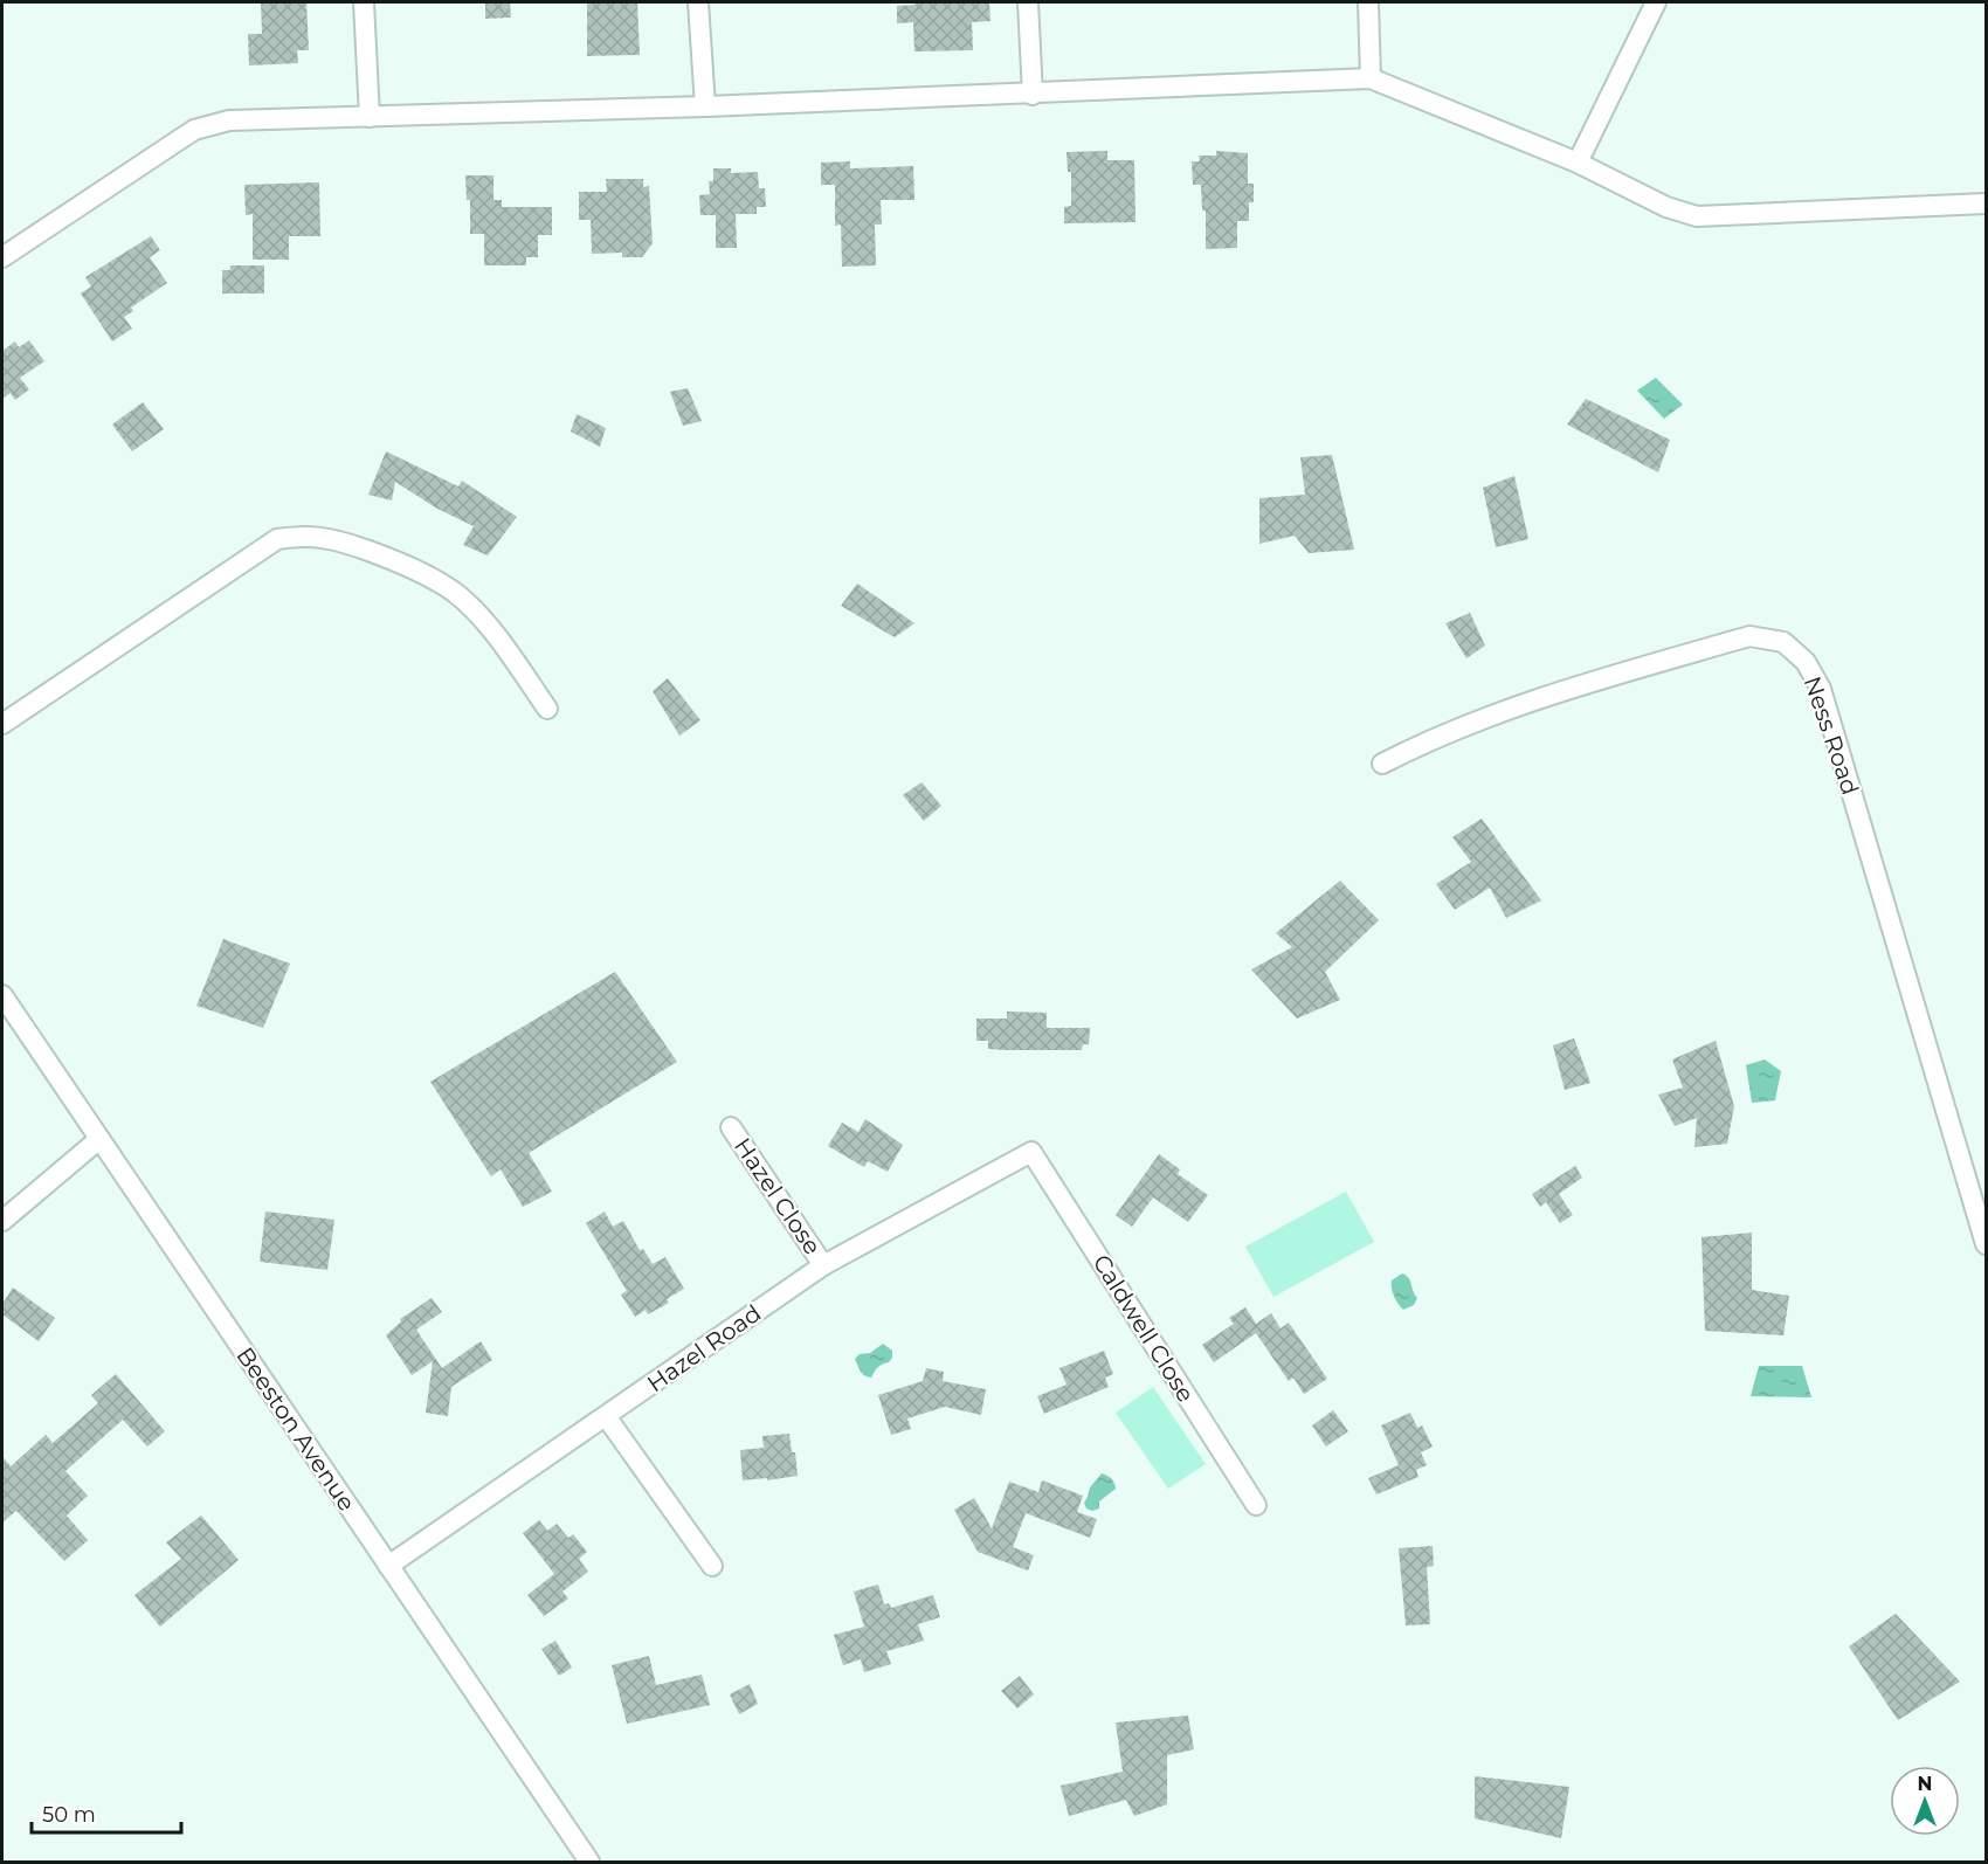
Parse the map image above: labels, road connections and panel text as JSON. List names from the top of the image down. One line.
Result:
{"streets":{"street":["Ness Road","Hazel Close","Caldwell Close","Hazel Road","Beeston Avenue"]},"crossings":[["Hazel Close","Hazel Road"],["Caldwell Close","Hazel Road"],["Hazel Road","Beeston Avenue"]],"scale_bar":"50 m","north":"top"}
